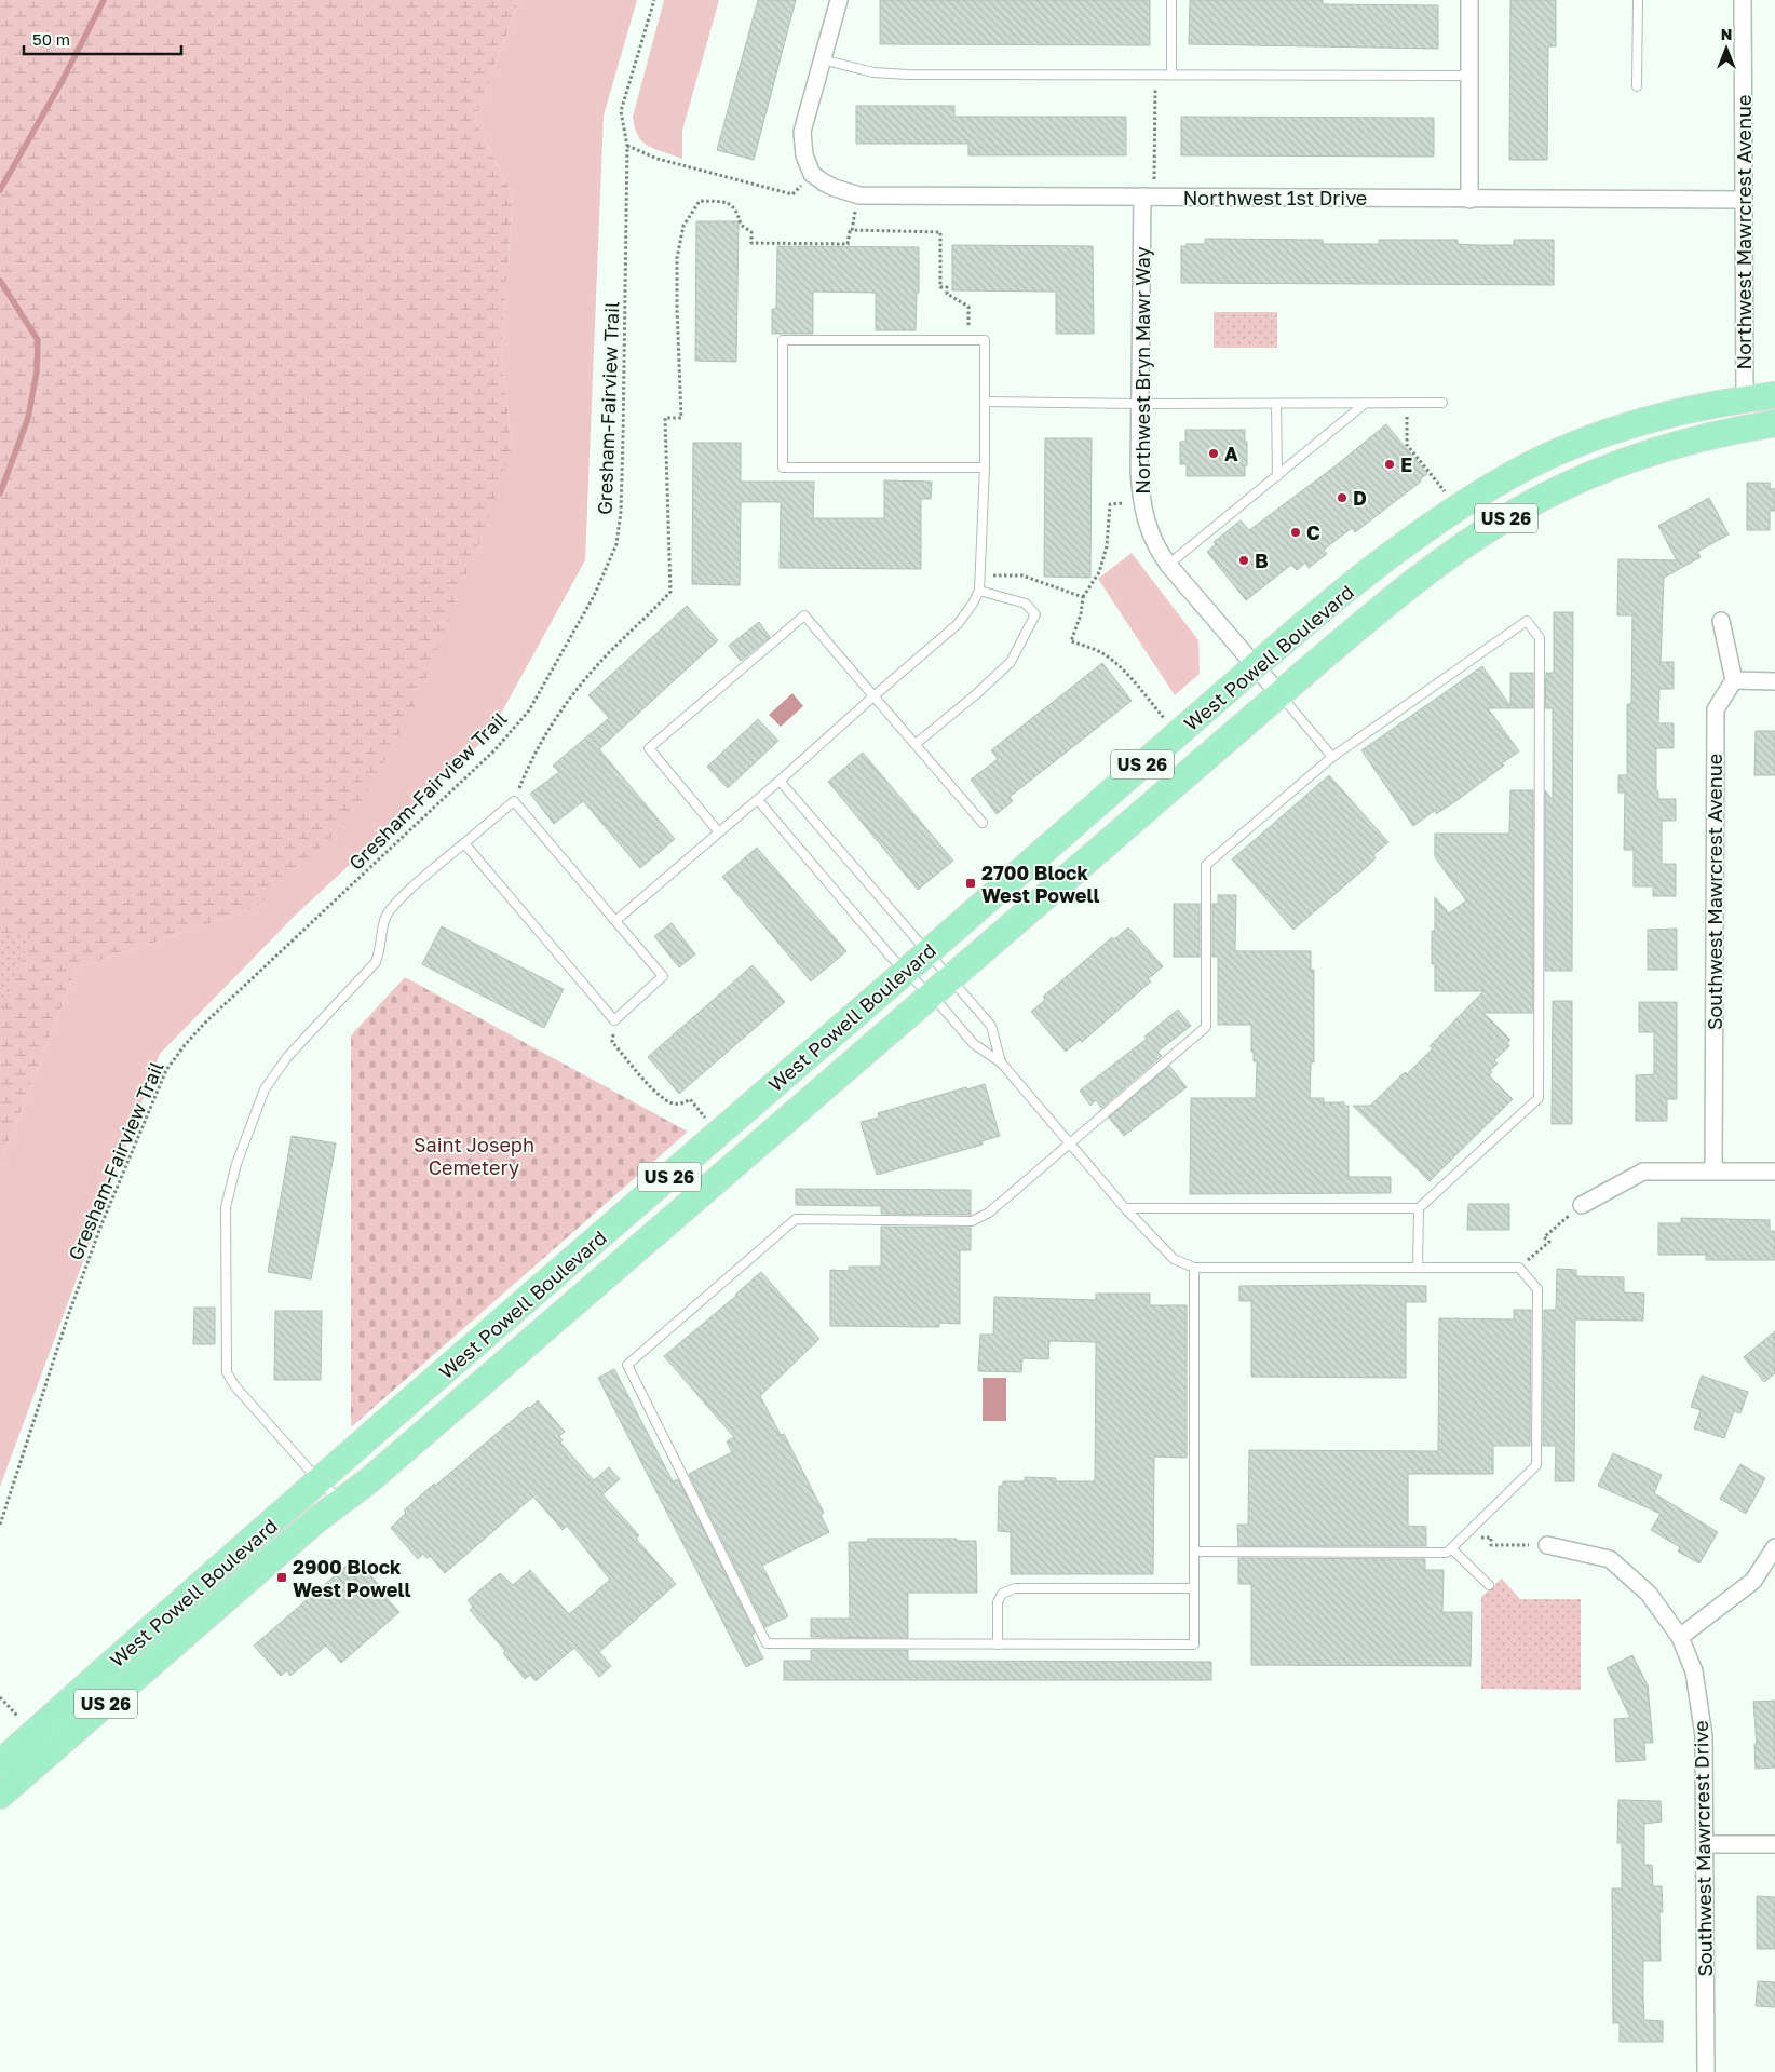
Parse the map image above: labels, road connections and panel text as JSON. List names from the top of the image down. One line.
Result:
{"streets":{"main road":["US 26","West Powell Boulevard"],"street":["Northwest 1st Drive","Northwest Mawrcrest Avenue","Northwest Bryn Mawr Way","Southwest Mawrcrest Avenue","Southwest Mawrcrest Drive"],"path":["Gresham-Fairview Trail"]},"crossings":[["Northwest 1st Drive","Northwest Mawrcrest Avenue"],["Northwest 1st Drive","Northwest Bryn Mawr Way"],["Northwest Mawrcrest Avenue","West Powell Boulevard"],["Northwest Bryn Mawr Way","West Powell Boulevard"]],"parks":["Saint Joseph Cemetery"],"places":{"other":["A","E","D","C","B"],"transit":["2700 Block West Powell","2900 Block West Powell"]},"scale_bar":"50 m","north":"top"}
